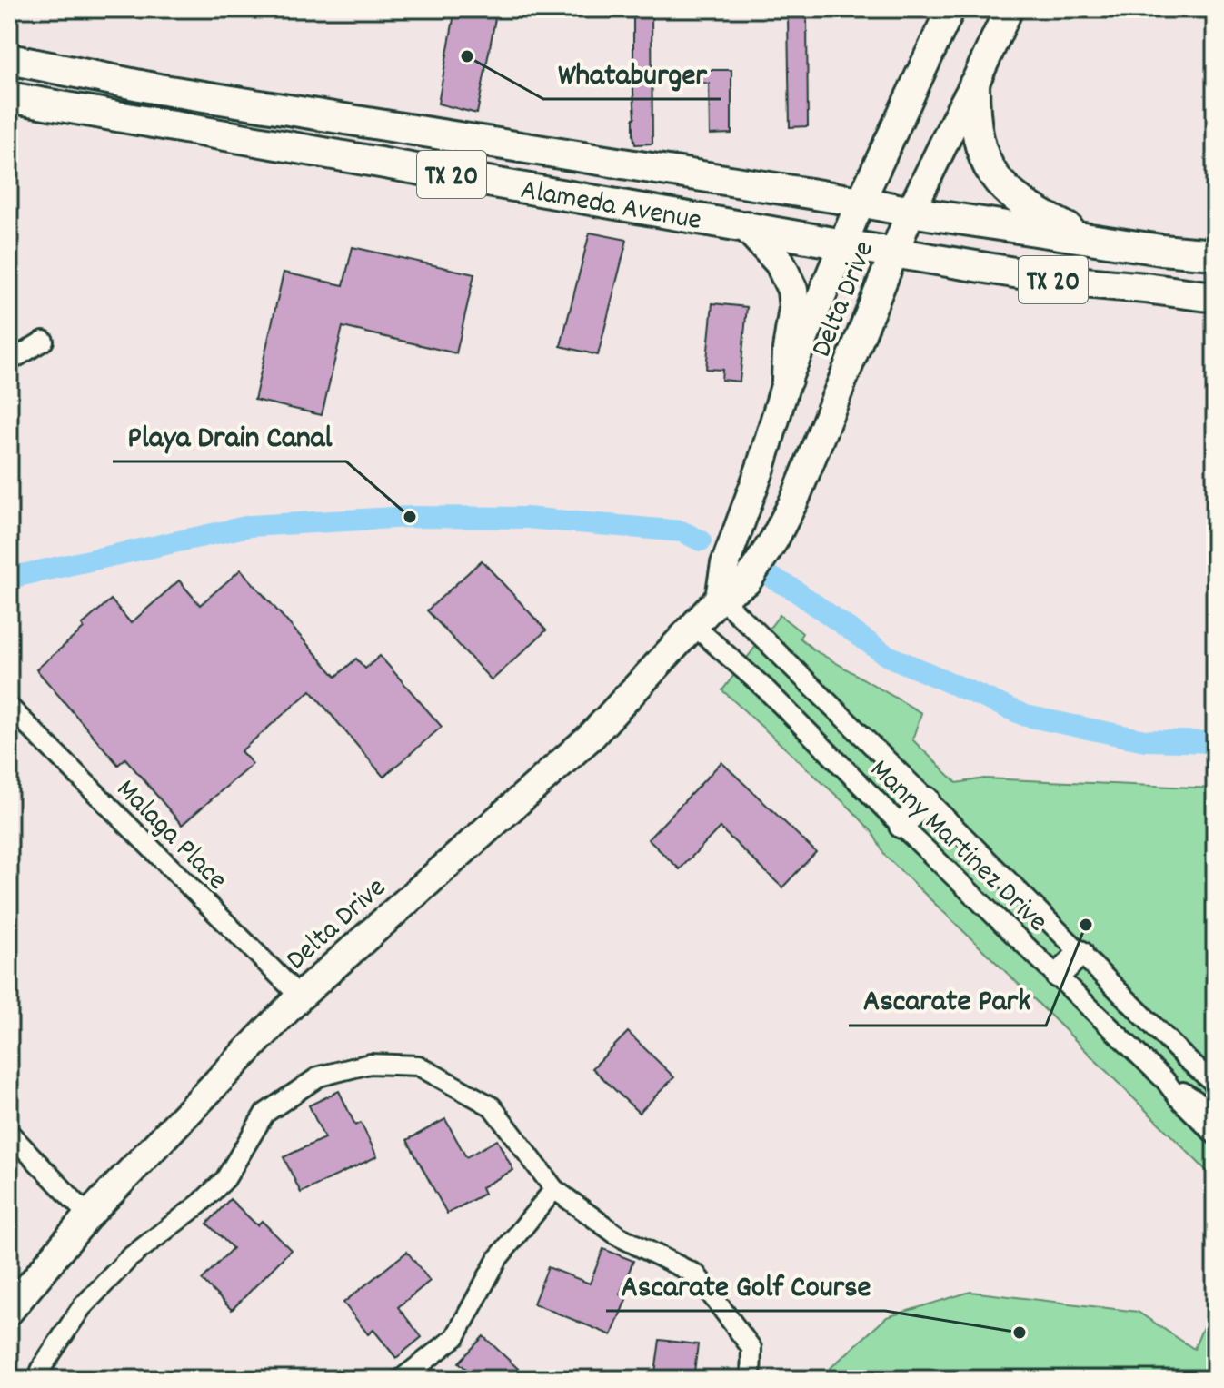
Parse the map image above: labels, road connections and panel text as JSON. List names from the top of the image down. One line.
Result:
{"streets":{"main road":["TX 20","Alameda Avenue","Delta Drive"],"street":["Malaga Place","Manny Martinez Drive"]},"crossings":[["Alameda Avenue","Delta Drive"],["Delta Drive","Malaga Place"],["Delta Drive","Manny Martinez Drive"]],"places":["Whataburger","Playa Drain Canal","Ascarate Park","Ascarate Golf Course"]}
